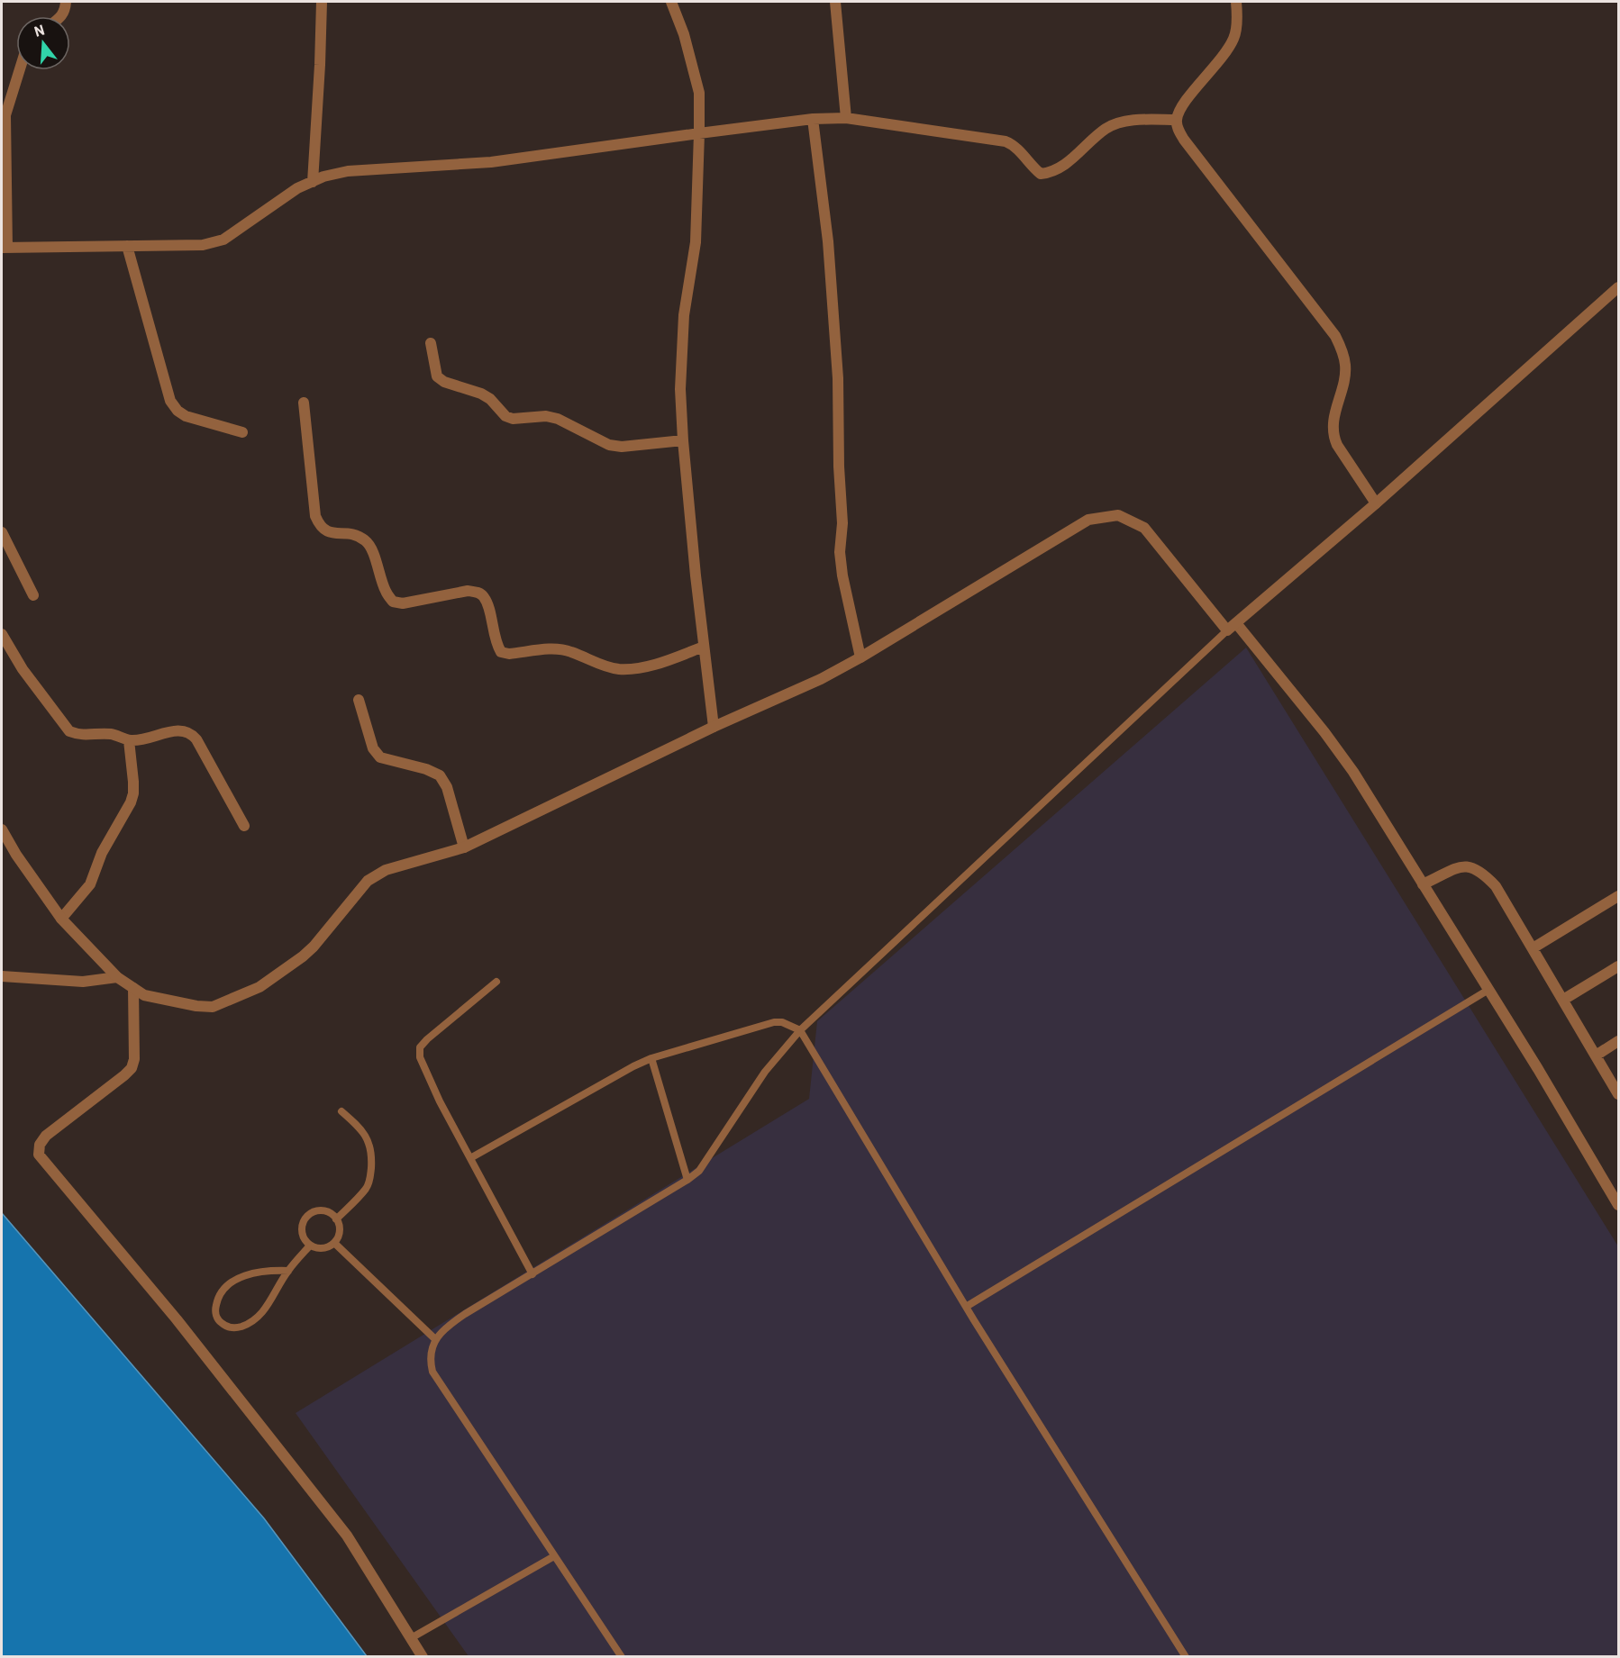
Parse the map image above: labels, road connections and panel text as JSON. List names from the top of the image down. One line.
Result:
{"north":"top"}
